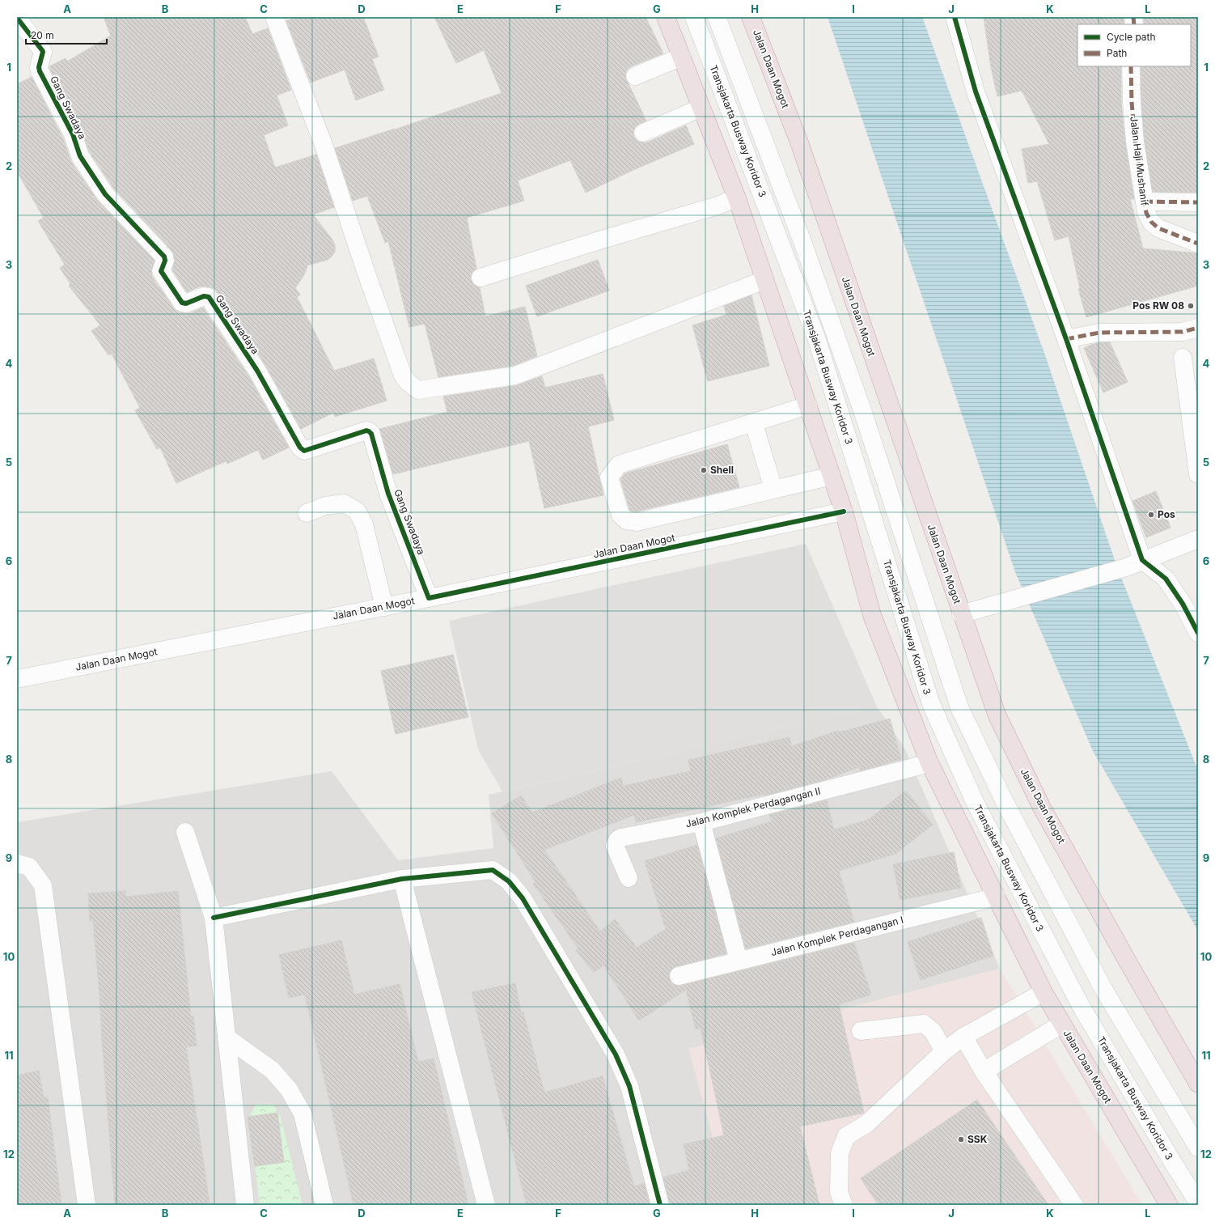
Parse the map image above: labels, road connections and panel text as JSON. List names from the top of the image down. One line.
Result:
{"streets":{"highway":["Jalan Daan Mogot"],"street":["Gang Swadaya","Transjakarta Busway Koridor 3","Jalan Haji Mushanif","Jalan Komplek Perdagangan II","Jalan Komplek Perdagangan I"]},"crossings":[["Jalan Daan Mogot","Gang Swadaya"],["Jalan Daan Mogot","Jalan Komplek Perdagangan II"],["Jalan Daan Mogot","Jalan Komplek Perdagangan I"]],"places":["Pos RW 08","Shell","Pos","SSK"],"legend":["Cycle path","Path"],"scale_bar":"20 m","grid":{"columns":["A","B","C","D","E","F","G","H","I","J","K","L"],"rows":["1","2","3","4","5","6","7","8","9","10","11","12"]}}
